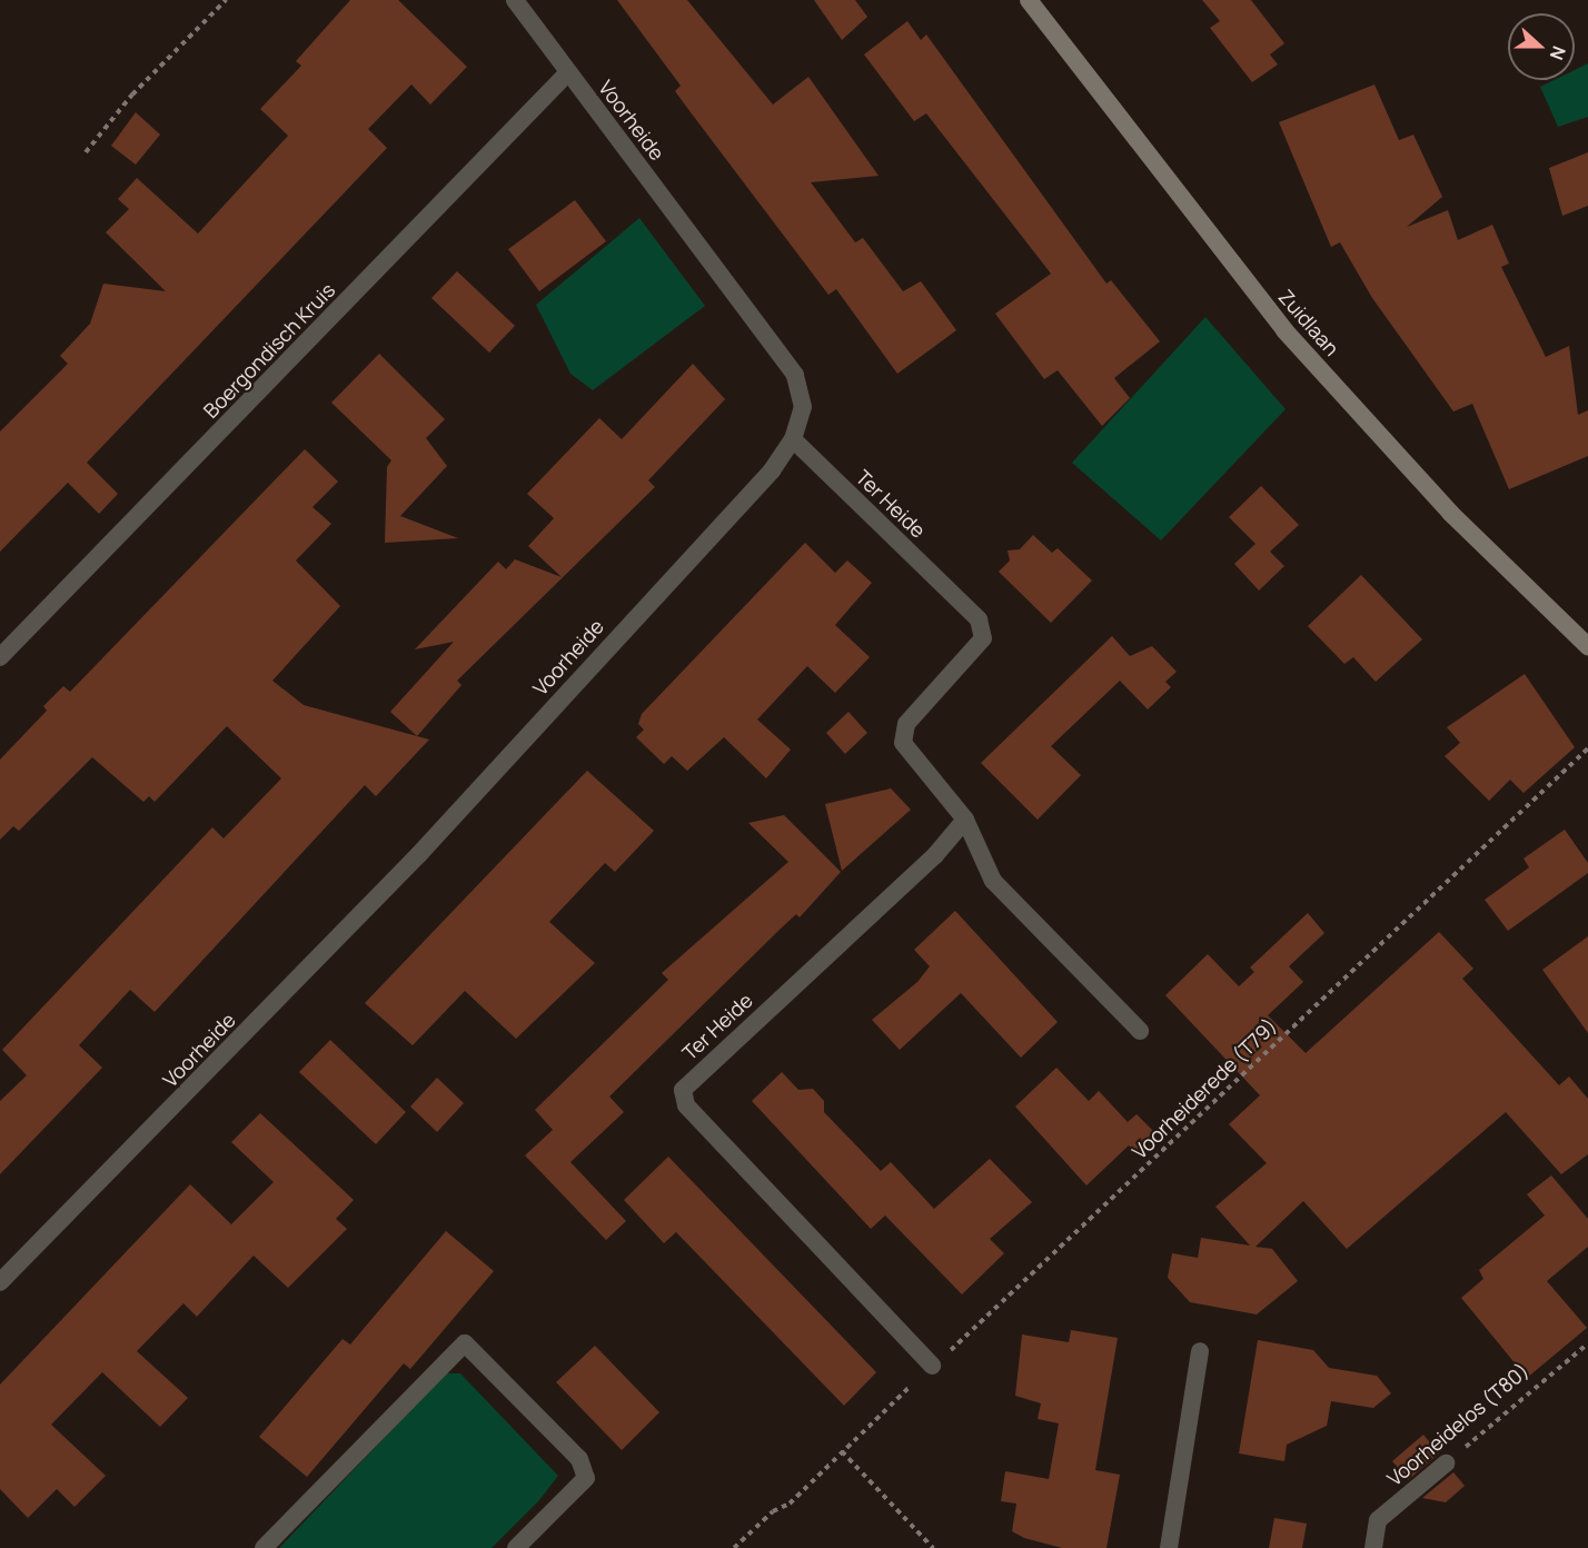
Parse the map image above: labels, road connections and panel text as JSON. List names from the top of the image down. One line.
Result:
{"streets":{"main road":["Zuidlaan"],"street":["Voorheide","Boergondisch Kruis","Ter Heide","Voorheidelos (T80)"],"path":["Voorheiderede (T79)"]},"crossings":[["Voorheide","Boergondisch Kruis"],["Voorheide","Ter Heide"],["Ter Heide","Voorheiderede (T79)"]],"north":"right"}
